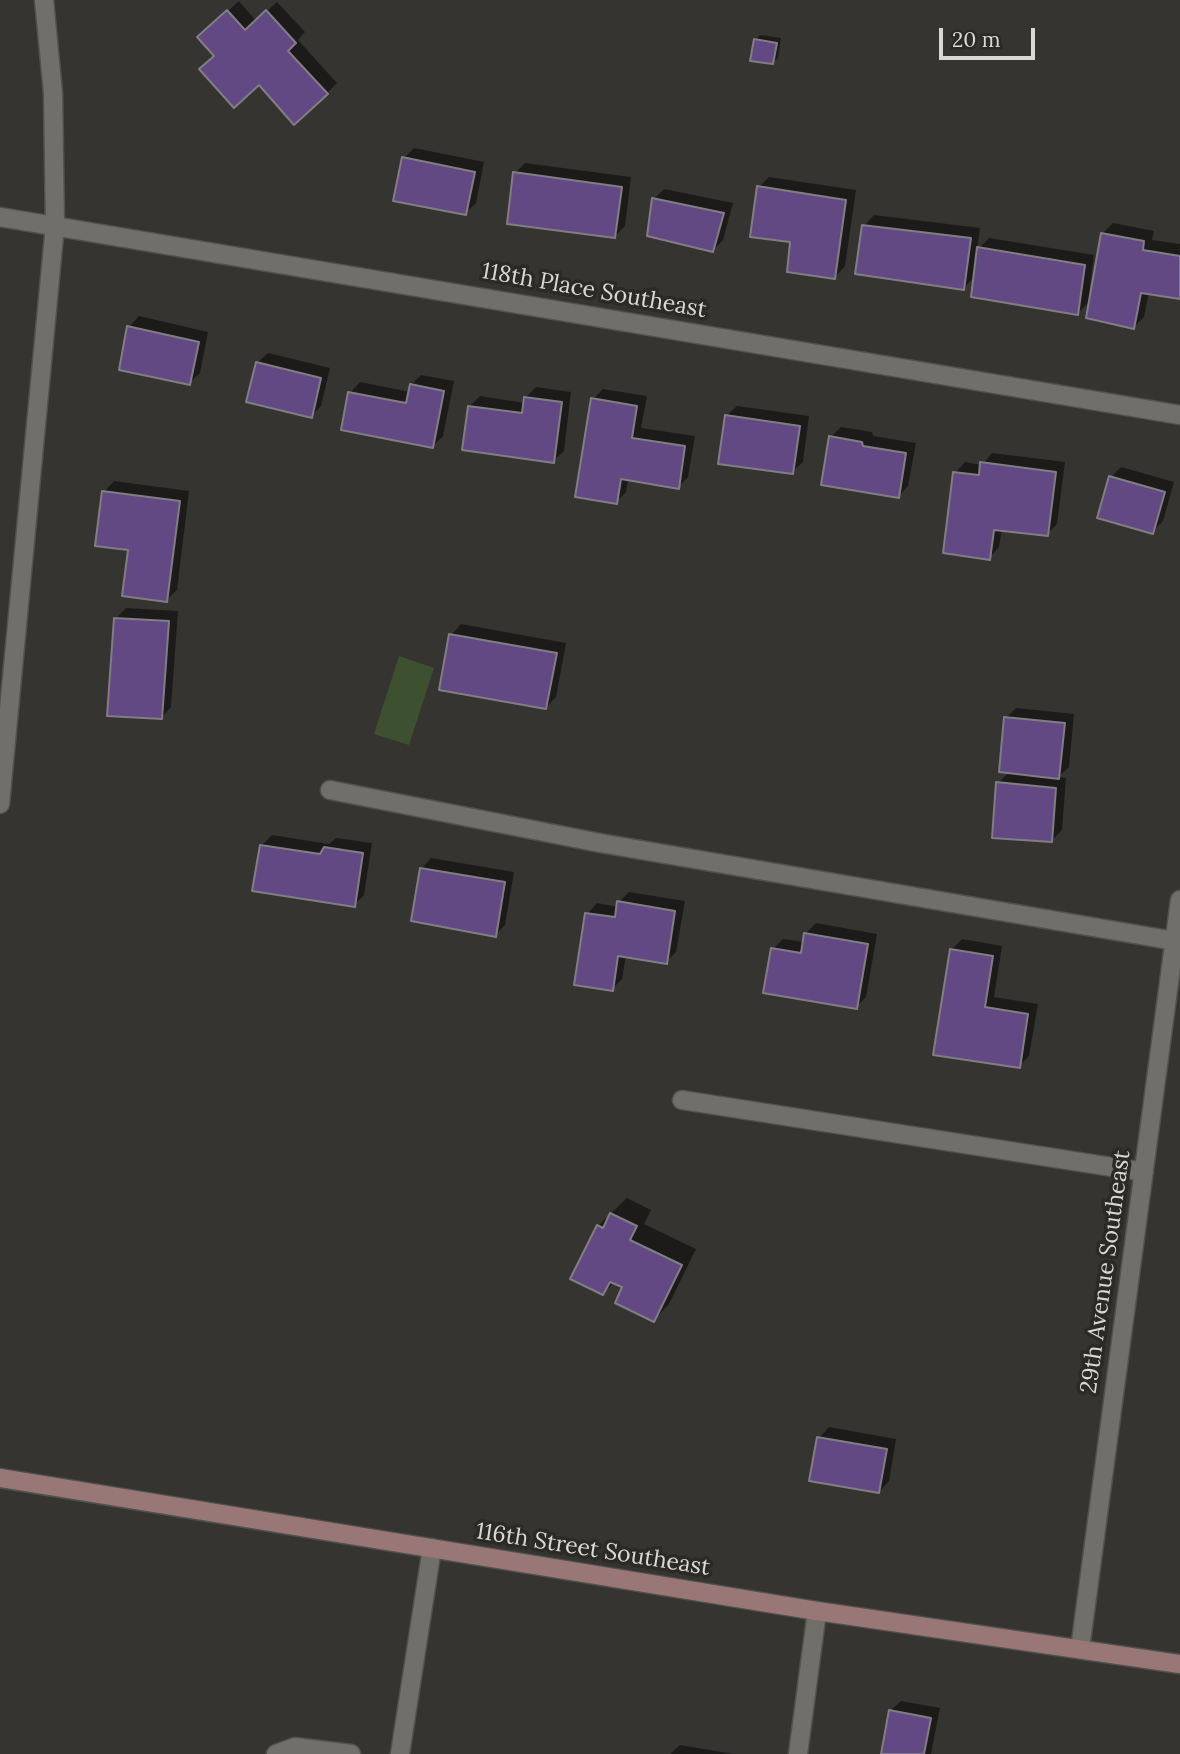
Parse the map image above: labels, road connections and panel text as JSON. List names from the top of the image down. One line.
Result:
{"streets":{"street":["118th Place Southeast","29th Avenue Southeast","116th Street Southeast"]},"crossings":[["29th Avenue Southeast","116th Street Southeast"]],"scale_bar":"20 m"}
